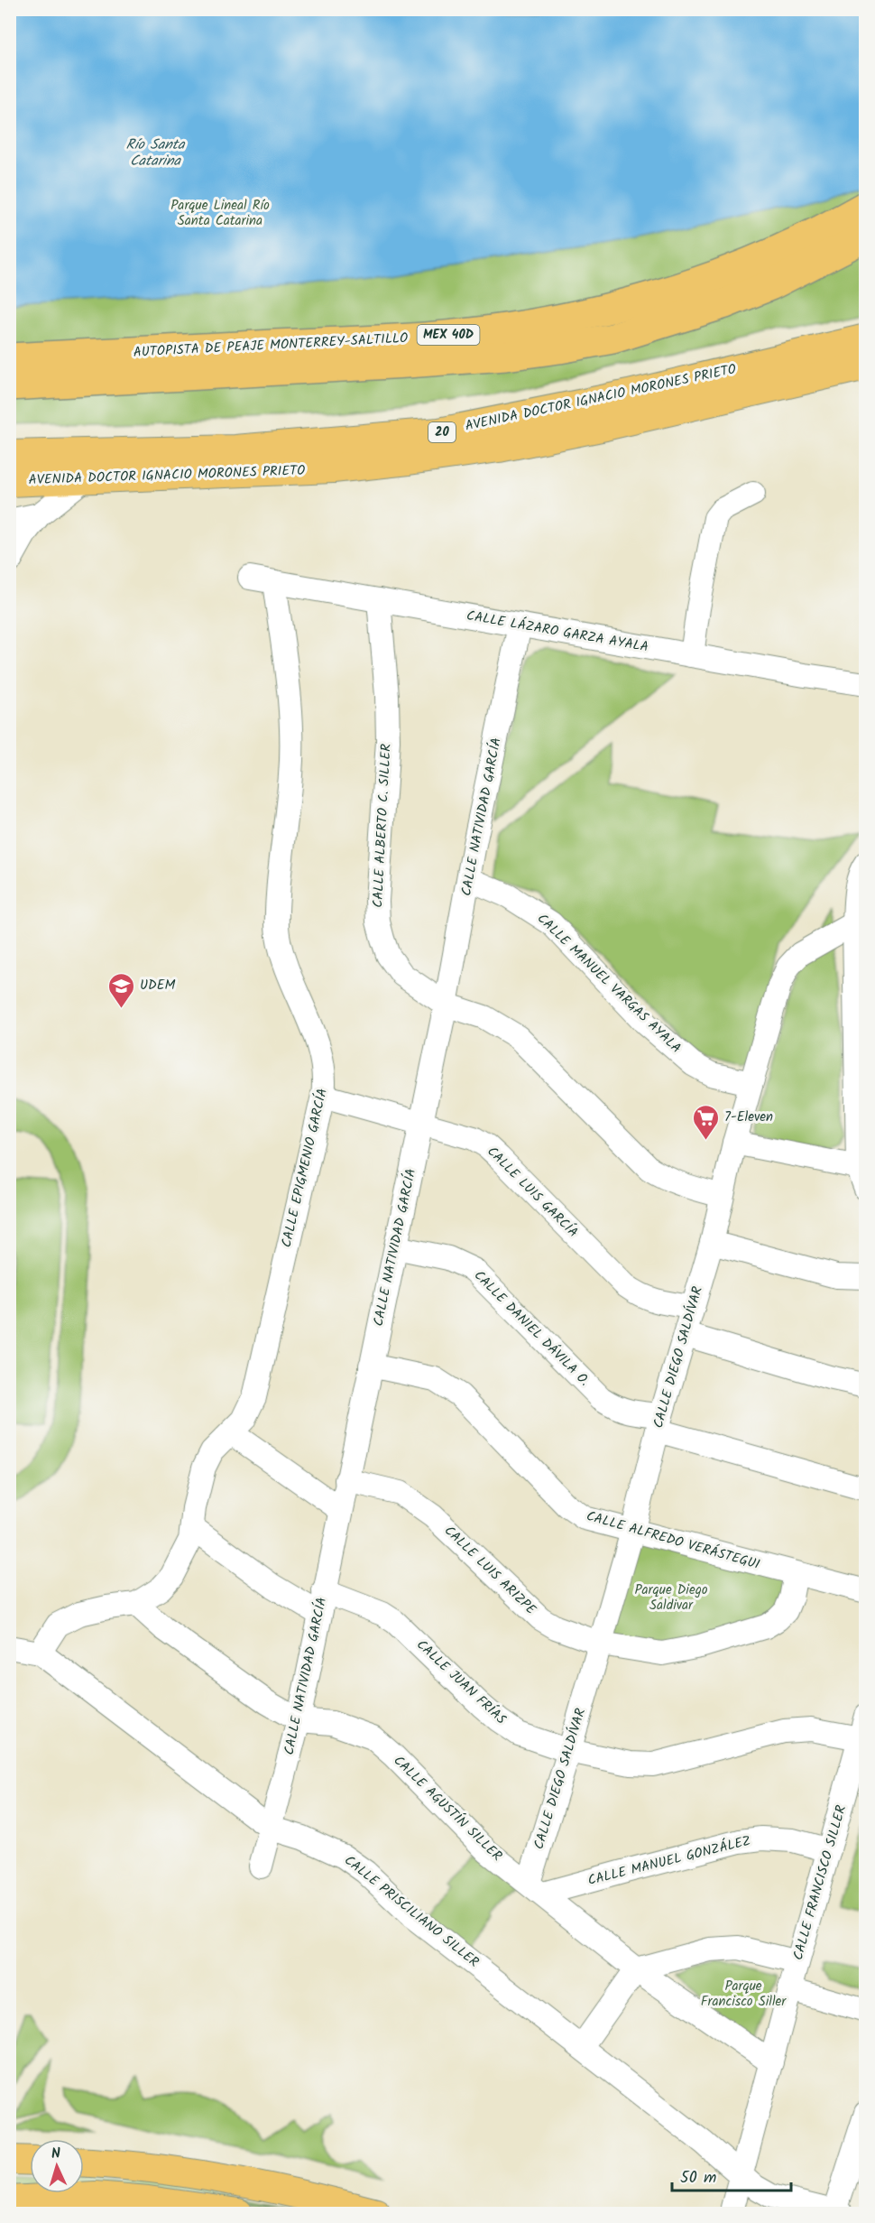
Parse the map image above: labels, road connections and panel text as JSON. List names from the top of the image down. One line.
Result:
{"streets":{"highway":["MEX 40D","AUTOPISTA DE PEAJE MONTERREY-SALTILLO"],"main road":["AVENIDA DOCTOR IGNACIO MORONES PRIETO","20"],"street":["CALLE LÁZARO GARZA AYALA","CALLE NATIVIDAD GARCÍA","CALLE ALBERTO C. SILLER","CALLE MANUEL VARGAS AYALA","CALLE EPIGMENIO GARCÍA","CALLE LUIS GARCÍA","CALLE DANIEL DÁVILA O.","CALLE DIEGO SALDÍVAR","CALLE ALFREDO VERÁSTEGUI","CALLE LUIS ARIZPE","CALLE JUAN FRÍAS","CALLE AGUSTÍN SILLER","CALLE MANUEL GONZÁLEZ","CALLE FRANCISCO SILLER","CALLE PRISCILIANO SILLER"]},"crossings":[["CALLE LÁZARO GARZA AYALA","CALLE NATIVIDAD GARCÍA"],["CALLE LÁZARO GARZA AYALA","CALLE ALBERTO C. SILLER"],["CALLE LÁZARO GARZA AYALA","CALLE EPIGMENIO GARCÍA"],["CALLE NATIVIDAD GARCÍA","CALLE ALBERTO C. SILLER"],["CALLE NATIVIDAD GARCÍA","CALLE MANUEL VARGAS AYALA"],["CALLE NATIVIDAD GARCÍA","CALLE LUIS GARCÍA"],["CALLE NATIVIDAD GARCÍA","CALLE DANIEL DÁVILA O."],["CALLE NATIVIDAD GARCÍA","CALLE ALFREDO VERÁSTEGUI"],["CALLE NATIVIDAD GARCÍA","CALLE LUIS ARIZPE"],["CALLE NATIVIDAD GARCÍA","CALLE JUAN FRÍAS"],["CALLE NATIVIDAD GARCÍA","CALLE AGUSTÍN SILLER"],["CALLE NATIVIDAD GARCÍA","CALLE PRISCILIANO SILLER"],["CALLE ALBERTO C. SILLER","CALLE DIEGO SALDÍVAR"],["CALLE MANUEL VARGAS AYALA","CALLE DIEGO SALDÍVAR"],["CALLE EPIGMENIO GARCÍA","CALLE LUIS GARCÍA"],["CALLE EPIGMENIO GARCÍA","CALLE AGUSTÍN SILLER"],["CALLE LUIS GARCÍA","CALLE DIEGO SALDÍVAR"],["CALLE DANIEL DÁVILA O.","CALLE DIEGO SALDÍVAR"],["CALLE DIEGO SALDÍVAR","CALLE ALFREDO VERÁSTEGUI"],["CALLE DIEGO SALDÍVAR","CALLE LUIS ARIZPE"],["CALLE DIEGO SALDÍVAR","CALLE JUAN FRÍAS"],["CALLE DIEGO SALDÍVAR","CALLE AGUSTÍN SILLER"],["CALLE DIEGO SALDÍVAR","CALLE MANUEL GONZÁLEZ"],["CALLE ALFREDO VERÁSTEGUI","CALLE LUIS ARIZPE"],["CALLE JUAN FRÍAS","CALLE FRANCISCO SILLER"],["CALLE AGUSTÍN SILLER","CALLE MANUEL GONZÁLEZ"],["CALLE AGUSTÍN SILLER","CALLE FRANCISCO SILLER"],["CALLE MANUEL GONZÁLEZ","CALLE FRANCISCO SILLER"],["CALLE FRANCISCO SILLER","CALLE PRISCILIANO SILLER"]],"water":["Río Santa Catarina"],"parks":["Parque Lineal Río Santa Catarina","Parque Diego Saldivar","Parque Francisco Siller"],"places":{"school or university":["UDEM"],"supermarket":["7-Eleven"]},"scale_bar":"50 m","north":"top"}
